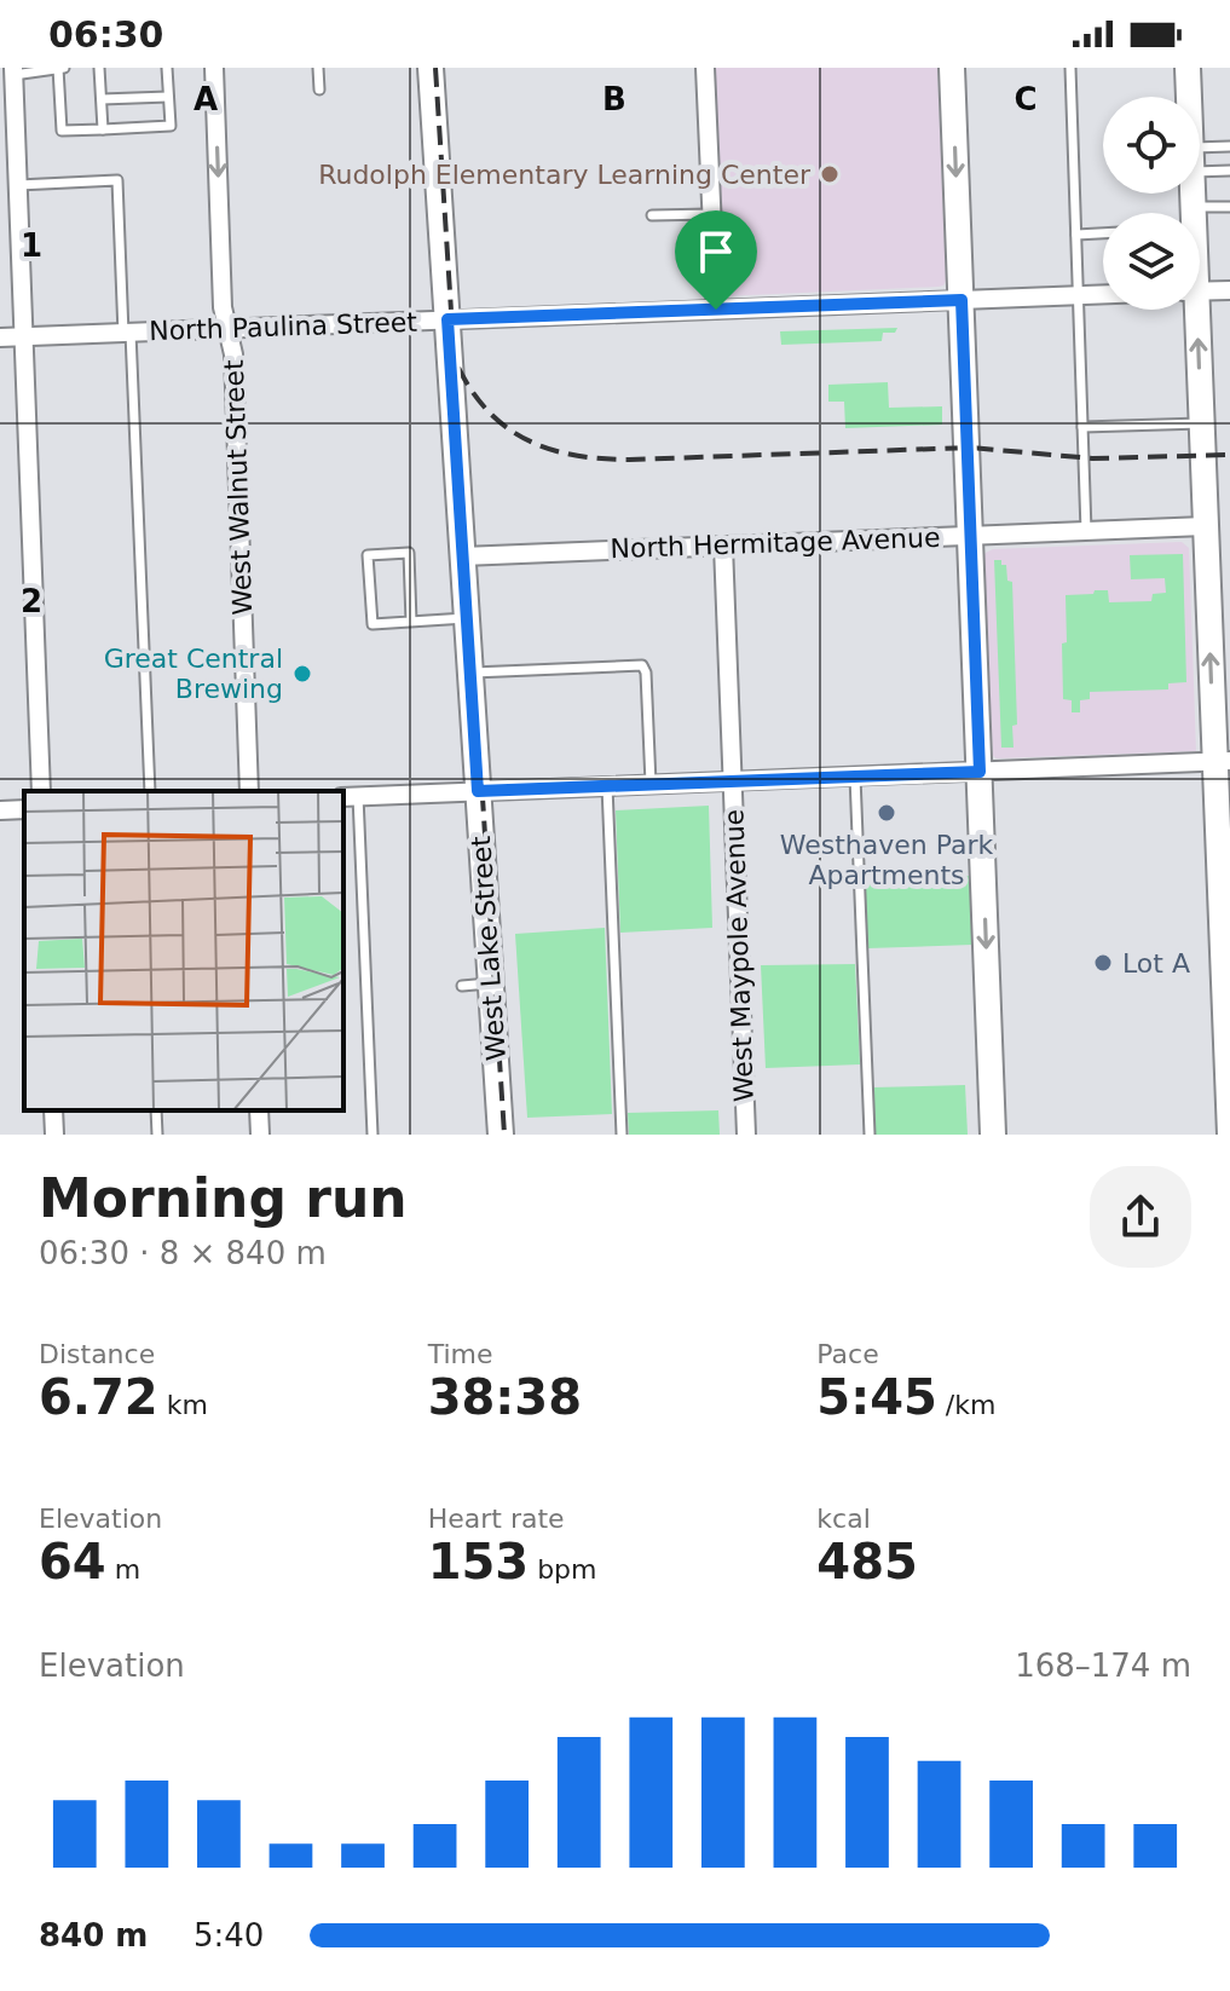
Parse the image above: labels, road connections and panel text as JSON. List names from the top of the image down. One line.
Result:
{"streets":{"street":["North Paulina Street","West Walnut Street","North Hermitage Avenue","West Lake Street","West Maypole Avenue"]},"crossings":[["North Paulina Street","West Walnut Street"],["North Paulina Street","West Lake Street"],["North Hermitage Avenue","West Lake Street"],["North Hermitage Avenue","West Maypole Avenue"]],"one_way":["West Walnut Street"],"places":["Rudolph Elementary Learning Center","Great Central Brewing","Westhaven Park Apartments","Lot A"],"page":{"status":"06:30","heading":["Morning run","06:30 · 8 × 840 m"],"stats":[["Distance","6.72 km"],["Time","38:38"],["Pace","5:45 /km"],["Elevation","64 m"],["Heart rate","153 bpm"],["kcal","485"]],"chart":["Elevation","168–174 m"],"list":[{"name":"840 m","note":"5:40"}]},"grid":{"columns":["A","B","C"],"rows":["1","2"]}}
